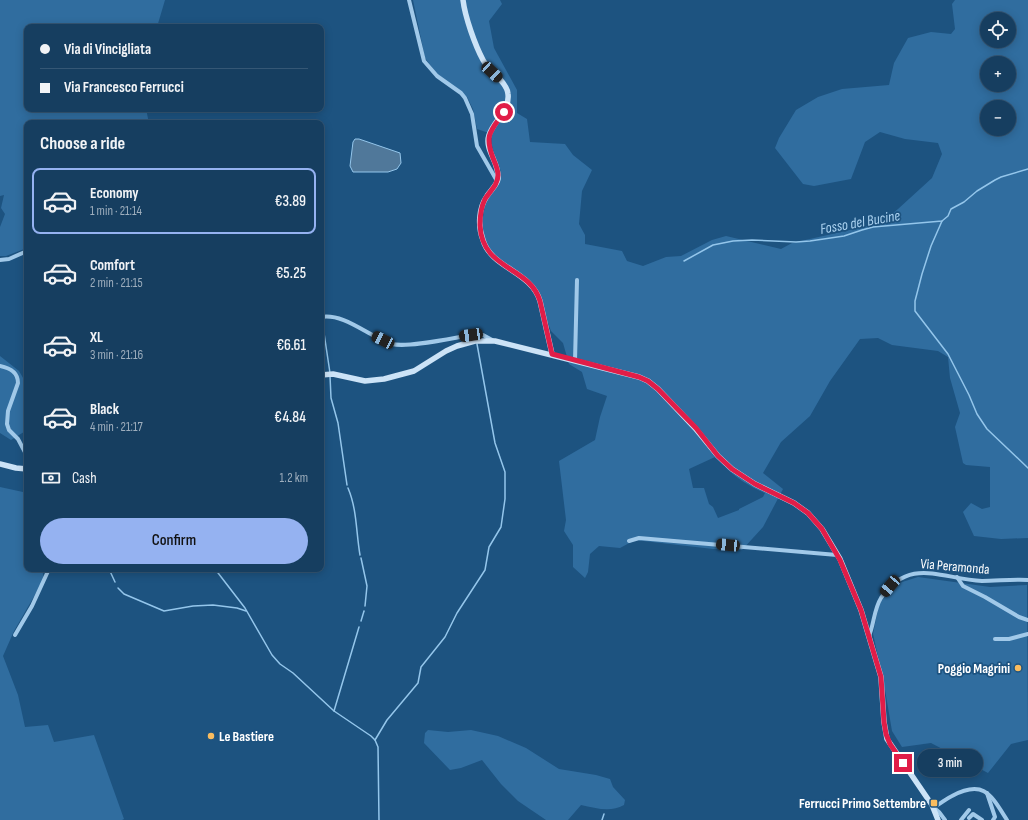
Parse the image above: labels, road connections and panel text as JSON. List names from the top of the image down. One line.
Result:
{"streets":{"street":["Via Peramonda"]},"water":["Fosso del Bucine"],"places":{"other":["Poggio Magrini","Le Bastiere"],"transit":["Ferrucci Primo Settembre"]},"page":{"map_buttons":["+","−"],"banner":["Via di Vincigliata","Via Francesco Ferrucci"],"heading":"Choose a ride","list":[{"name":"Economy","note":"1 min · 21:14","value":"€3.89"},{"name":"Comfort","note":"2 min · 21:15","value":"€5.25"},{"name":"XL","note":"3 min · 21:16","value":"€6.61"},{"name":"Black","note":"4 min · 21:17","value":"€4.84"}],"pay":["Cash","1.2 km"],"buttons":"Confirm","bubble":"3 min"}}
